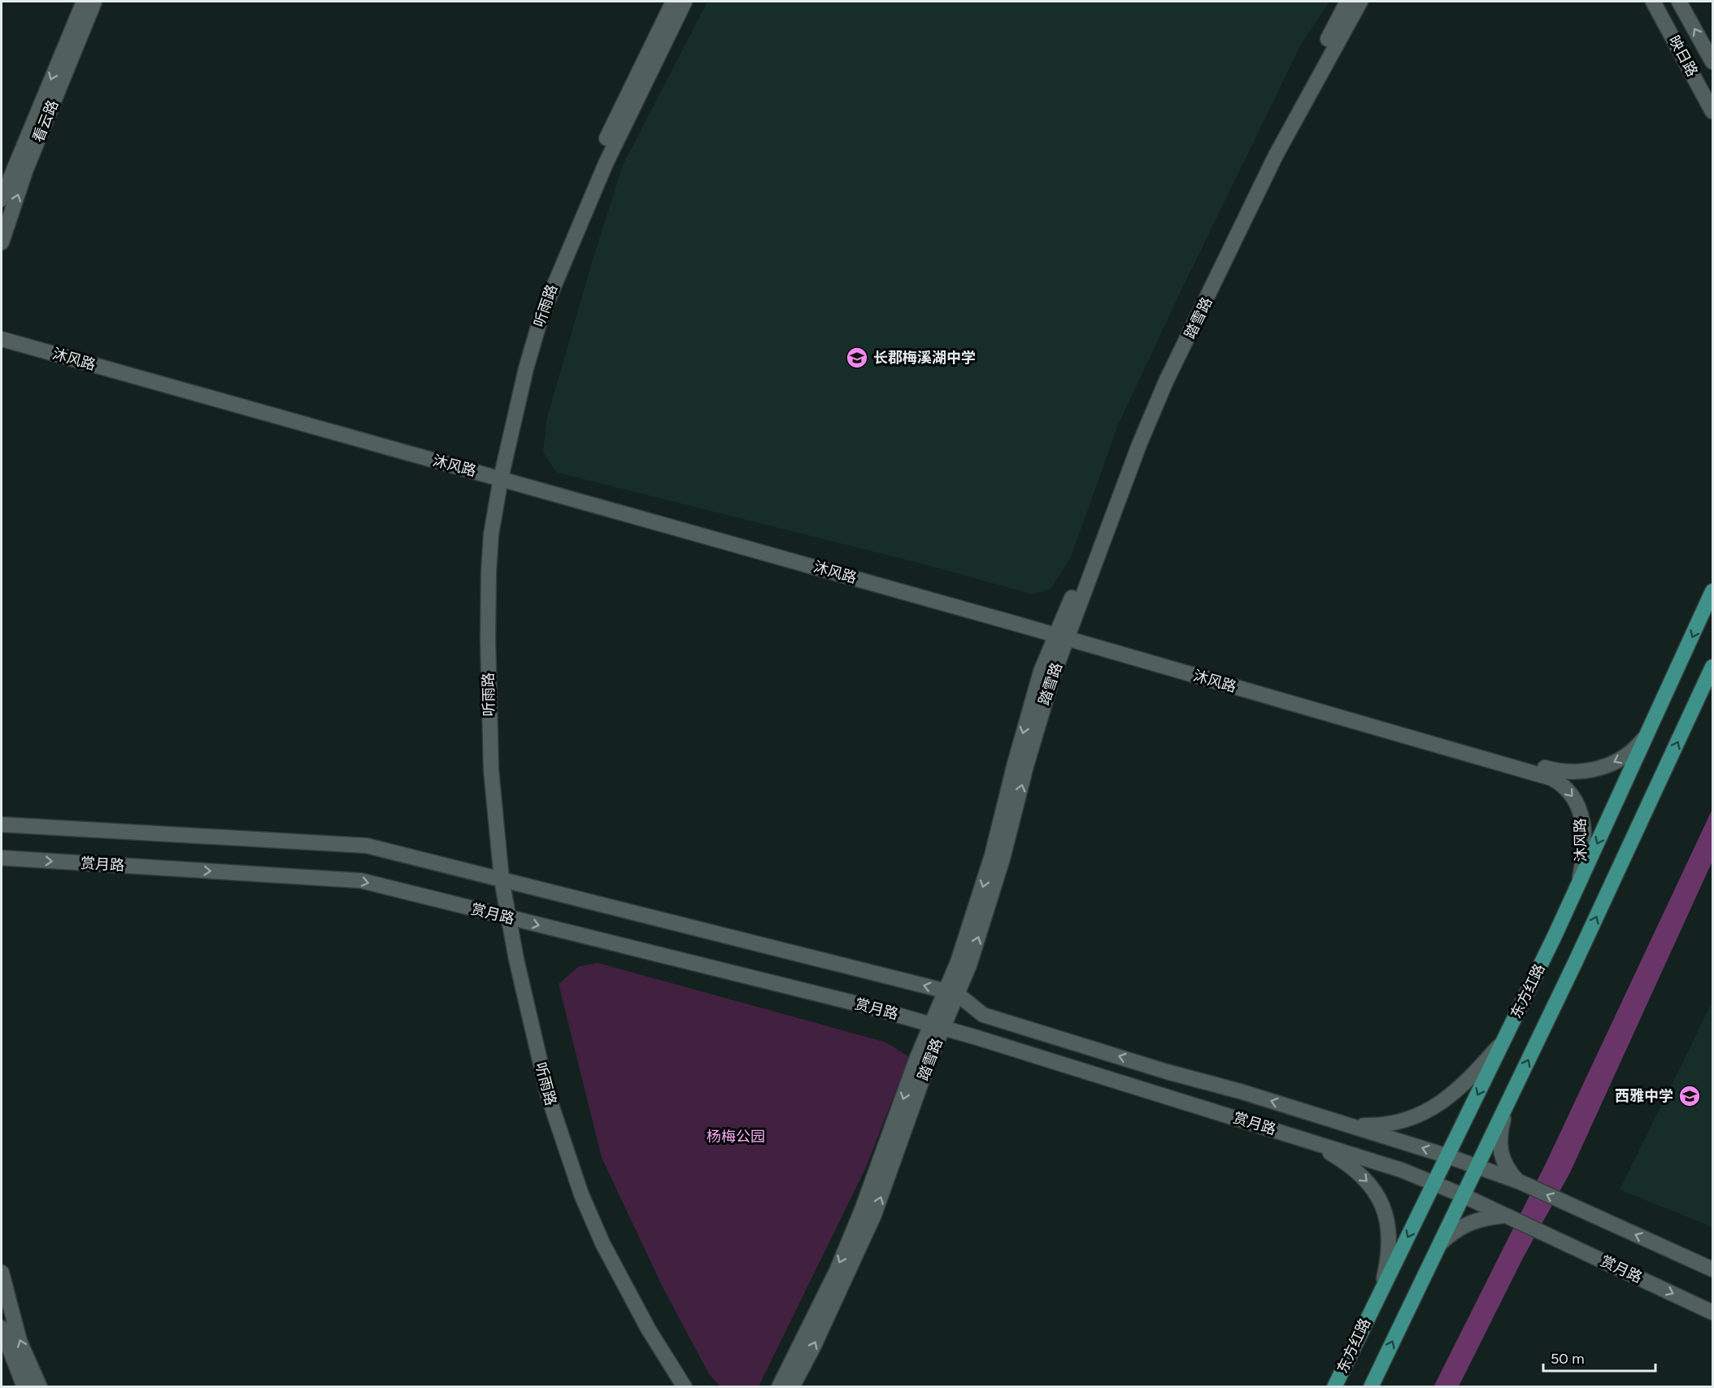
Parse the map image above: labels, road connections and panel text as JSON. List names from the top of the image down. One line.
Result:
{"streets":{"main road":["东方红路"],"street":["映日路","看云路","听雨路","踏雪路","沐风路","赏月路"]},"crossings":[["听雨路","沐风路"],["听雨路","赏月路"],["踏雪路","沐风路"],["踏雪路","赏月路"],["沐风路","东方红路"],["赏月路","东方红路"]],"parks":["杨梅公园"],"places":{"school or university":["长郡梅溪湖中学","西雅中学"]},"scale_bar":"50 m"}
